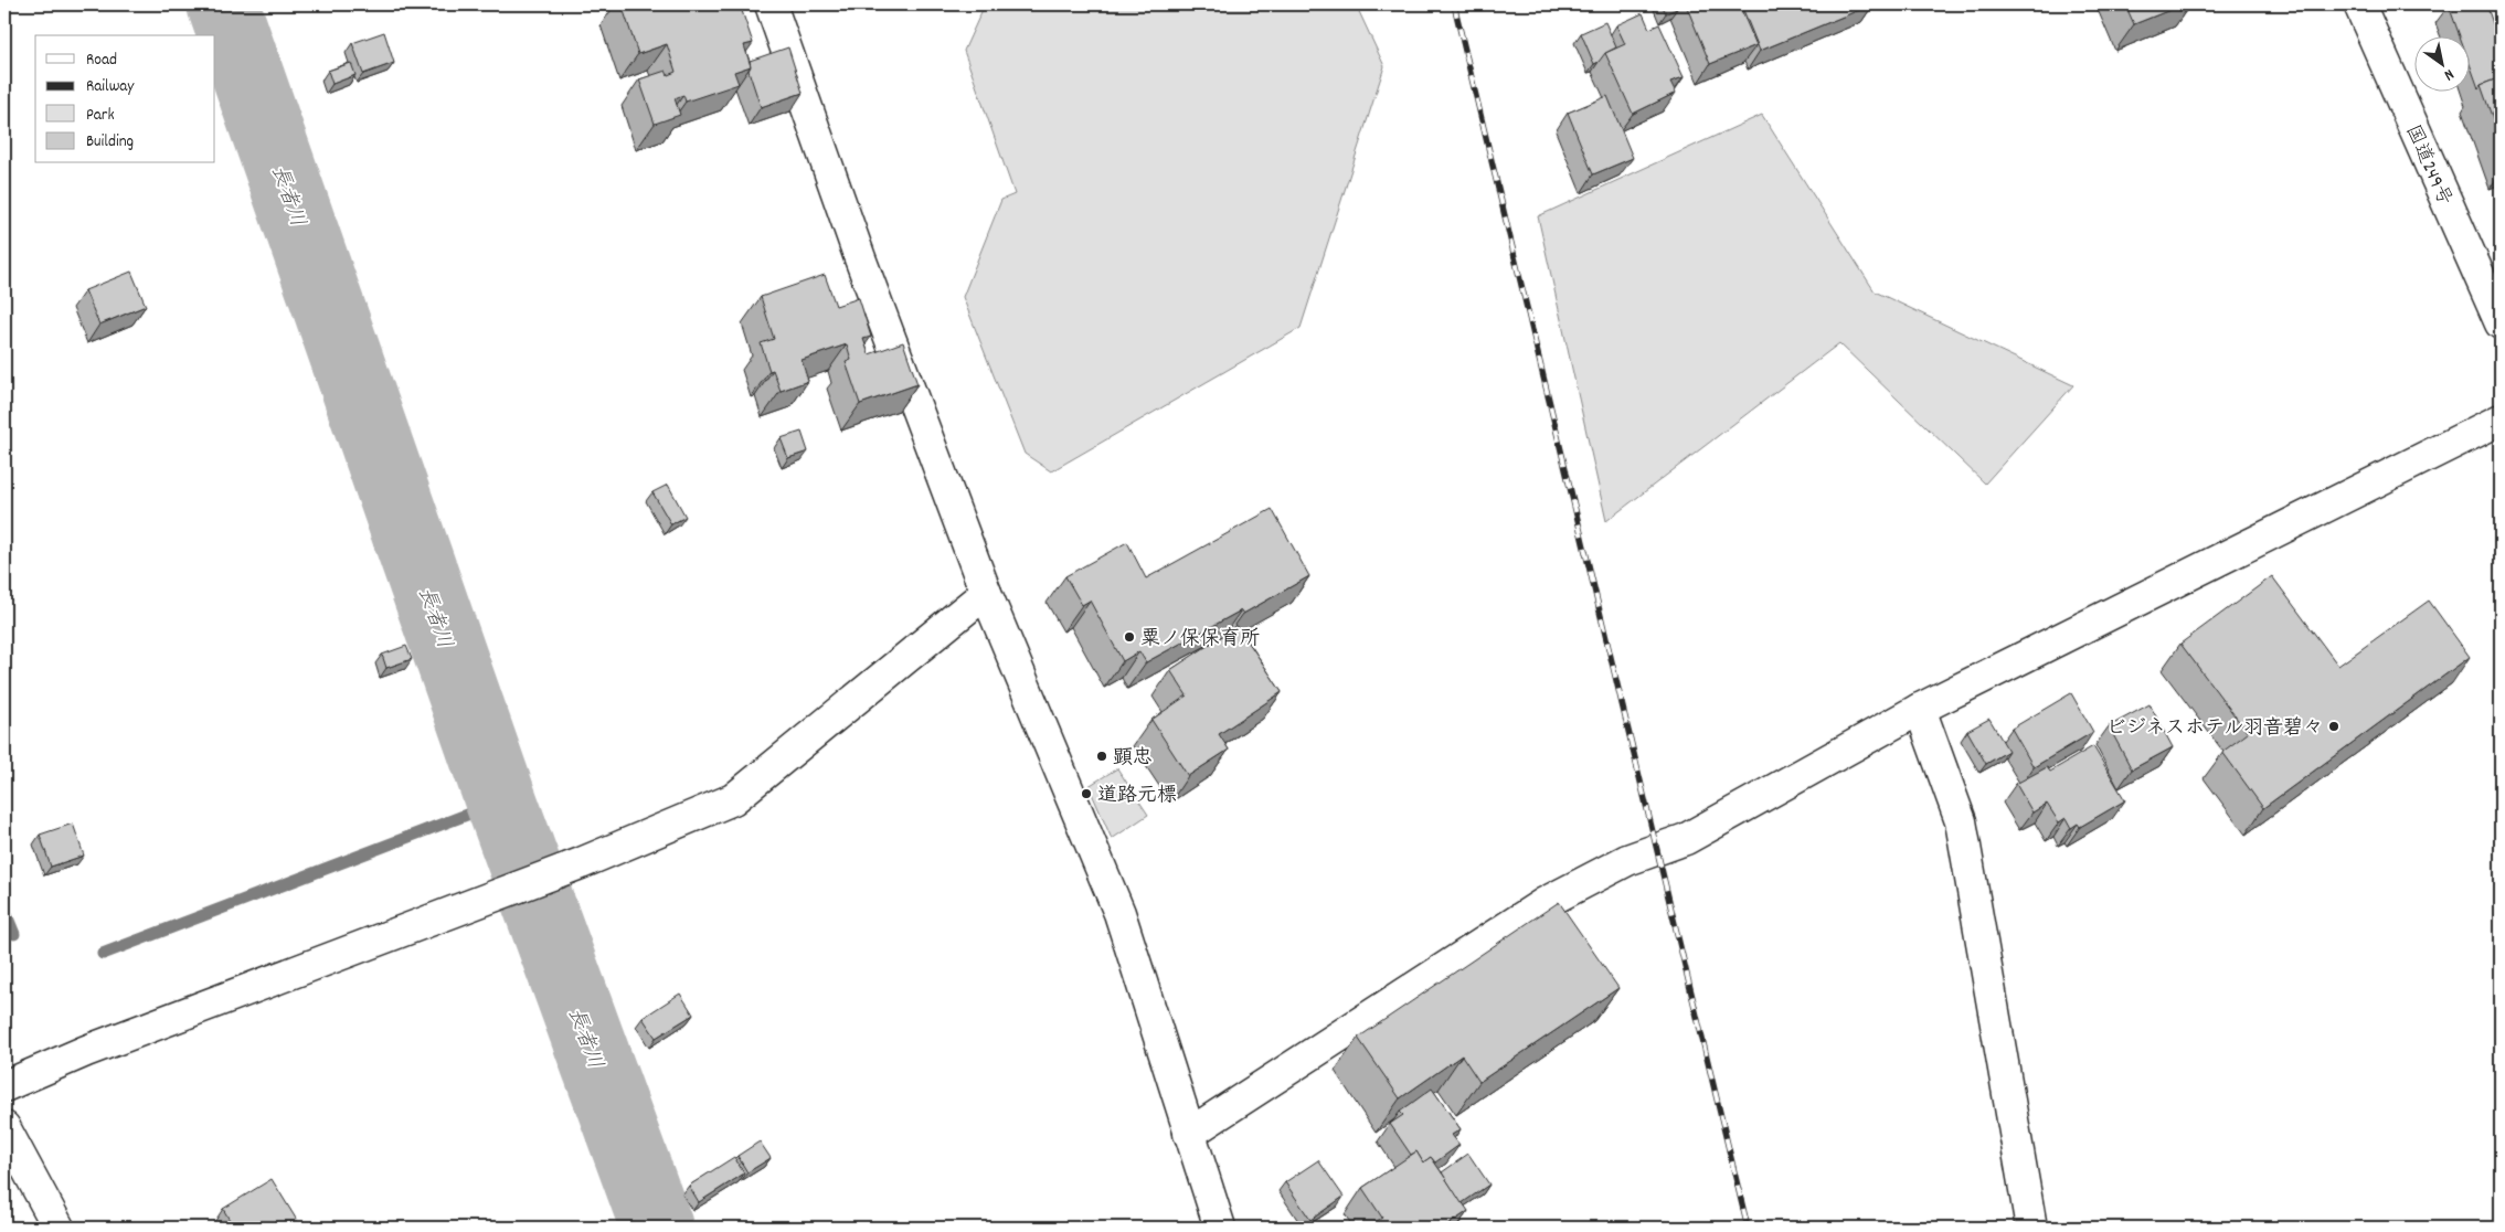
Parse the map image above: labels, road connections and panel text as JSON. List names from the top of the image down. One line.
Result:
{"streets":{"main road":["国道249号"]},"water":["長者川"],"places":["粟ノ保保育所","ビジネスホテル羽音碧々","顕忠","道路元標"],"legend":["Road","Railway","Park","Building"],"north":"bottom right"}
